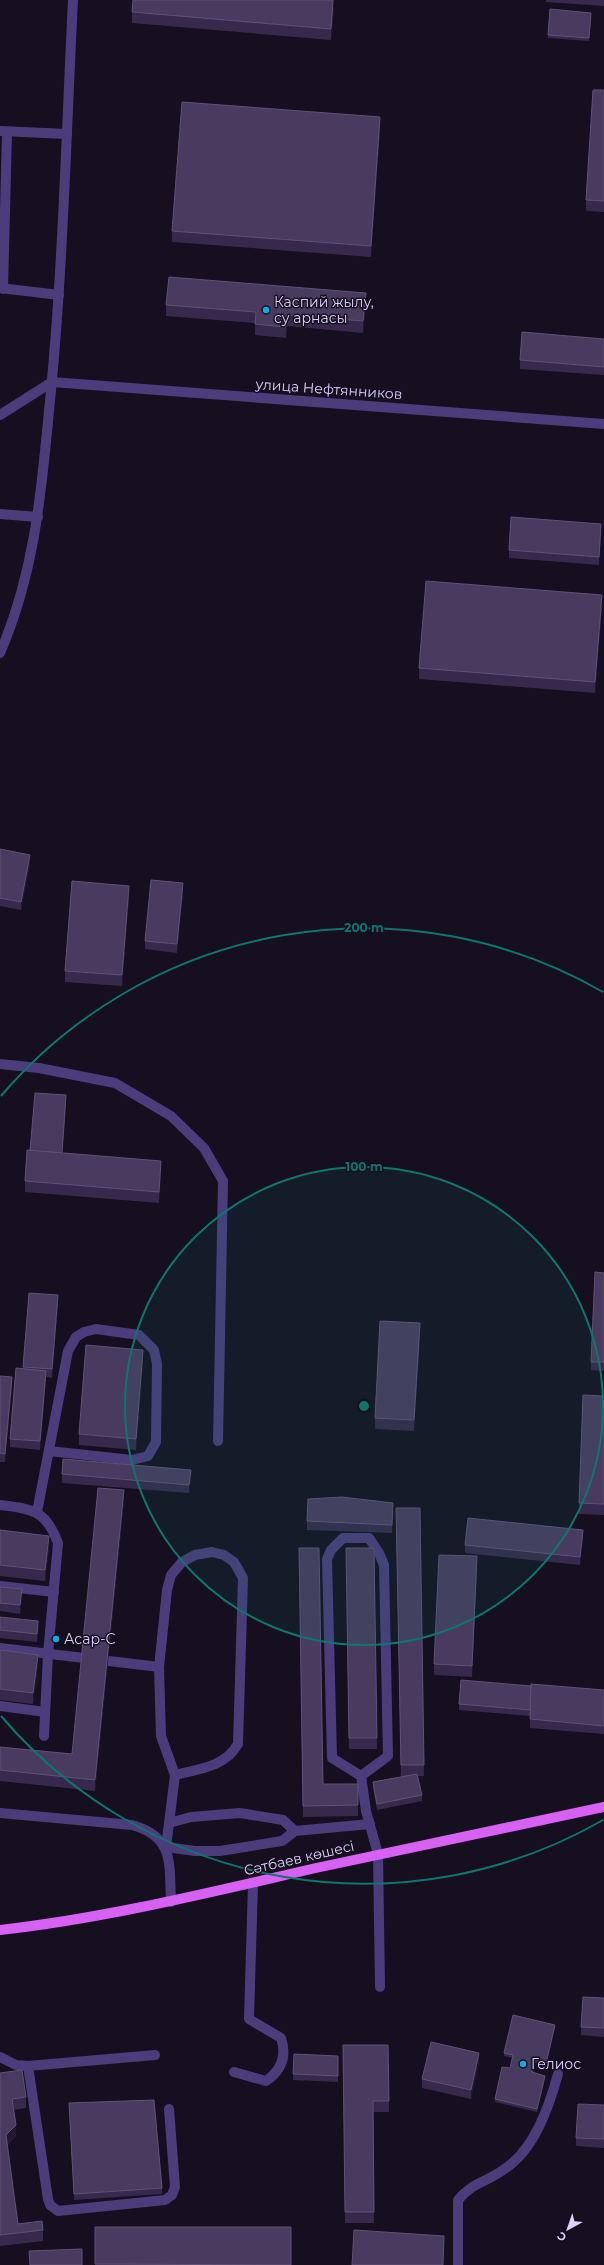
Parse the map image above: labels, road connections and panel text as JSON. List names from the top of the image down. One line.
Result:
{"streets":{"main road":["Сәтбаев көшесі"],"street":["улица Нефтянников"]},"places":["Каспий жылу, су арнасы","Асар-С","Гелиос"],"north":"bottom left","rings":["200 m","100 m"]}
